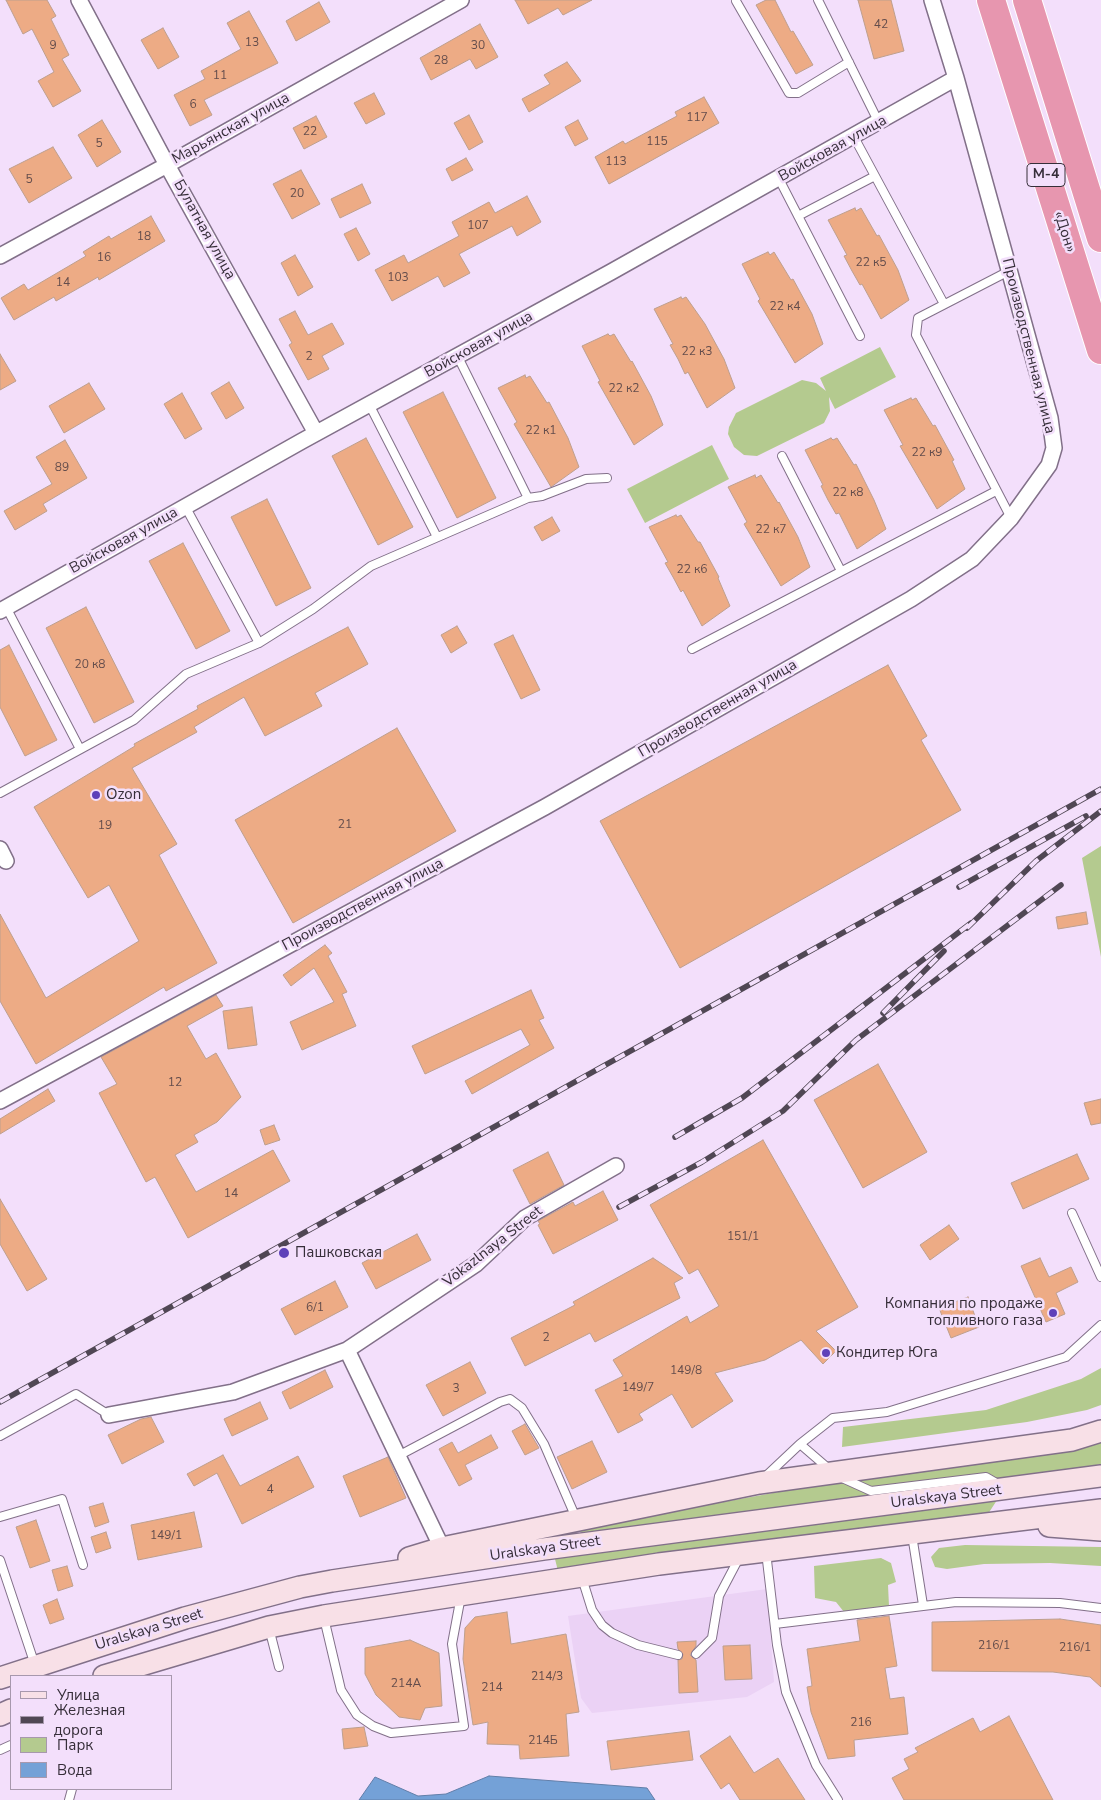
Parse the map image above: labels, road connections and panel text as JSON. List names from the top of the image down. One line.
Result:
{"streets":{"highway":["М-4","«Дон»"],"main road":["Uralskaya Street"],"street":["Марьянская улица","Войсковая улица","Булатная улица","Производственная улица","Vokazlnaya Street"]},"crossings":[["Марьянская улица","Булатная улица"],["Войсковая улица","Булатная улица"],["Войсковая улица","Производственная улица"]],"places":["Ozon","Пашковская","Компания по продаже топливного газа","Кондитер Юга"],"house_numbers":["42","13","9","30","28","11","6","117","22","115","5","113","5","20","107","18","16","22 к5","103","14","22 к4","22 к3","2","22 к2","22 к1","22 к9","89","22 к8","22 к7","22 к6","20 к8","21","19","12","14","151/1","6/1","2","149/8","149/7","3","4","149/1","216/1","216/1","214/3","214А","214","216","214Б"],"legend":["Улица","Железная дорога","Парк","Вода"]}
